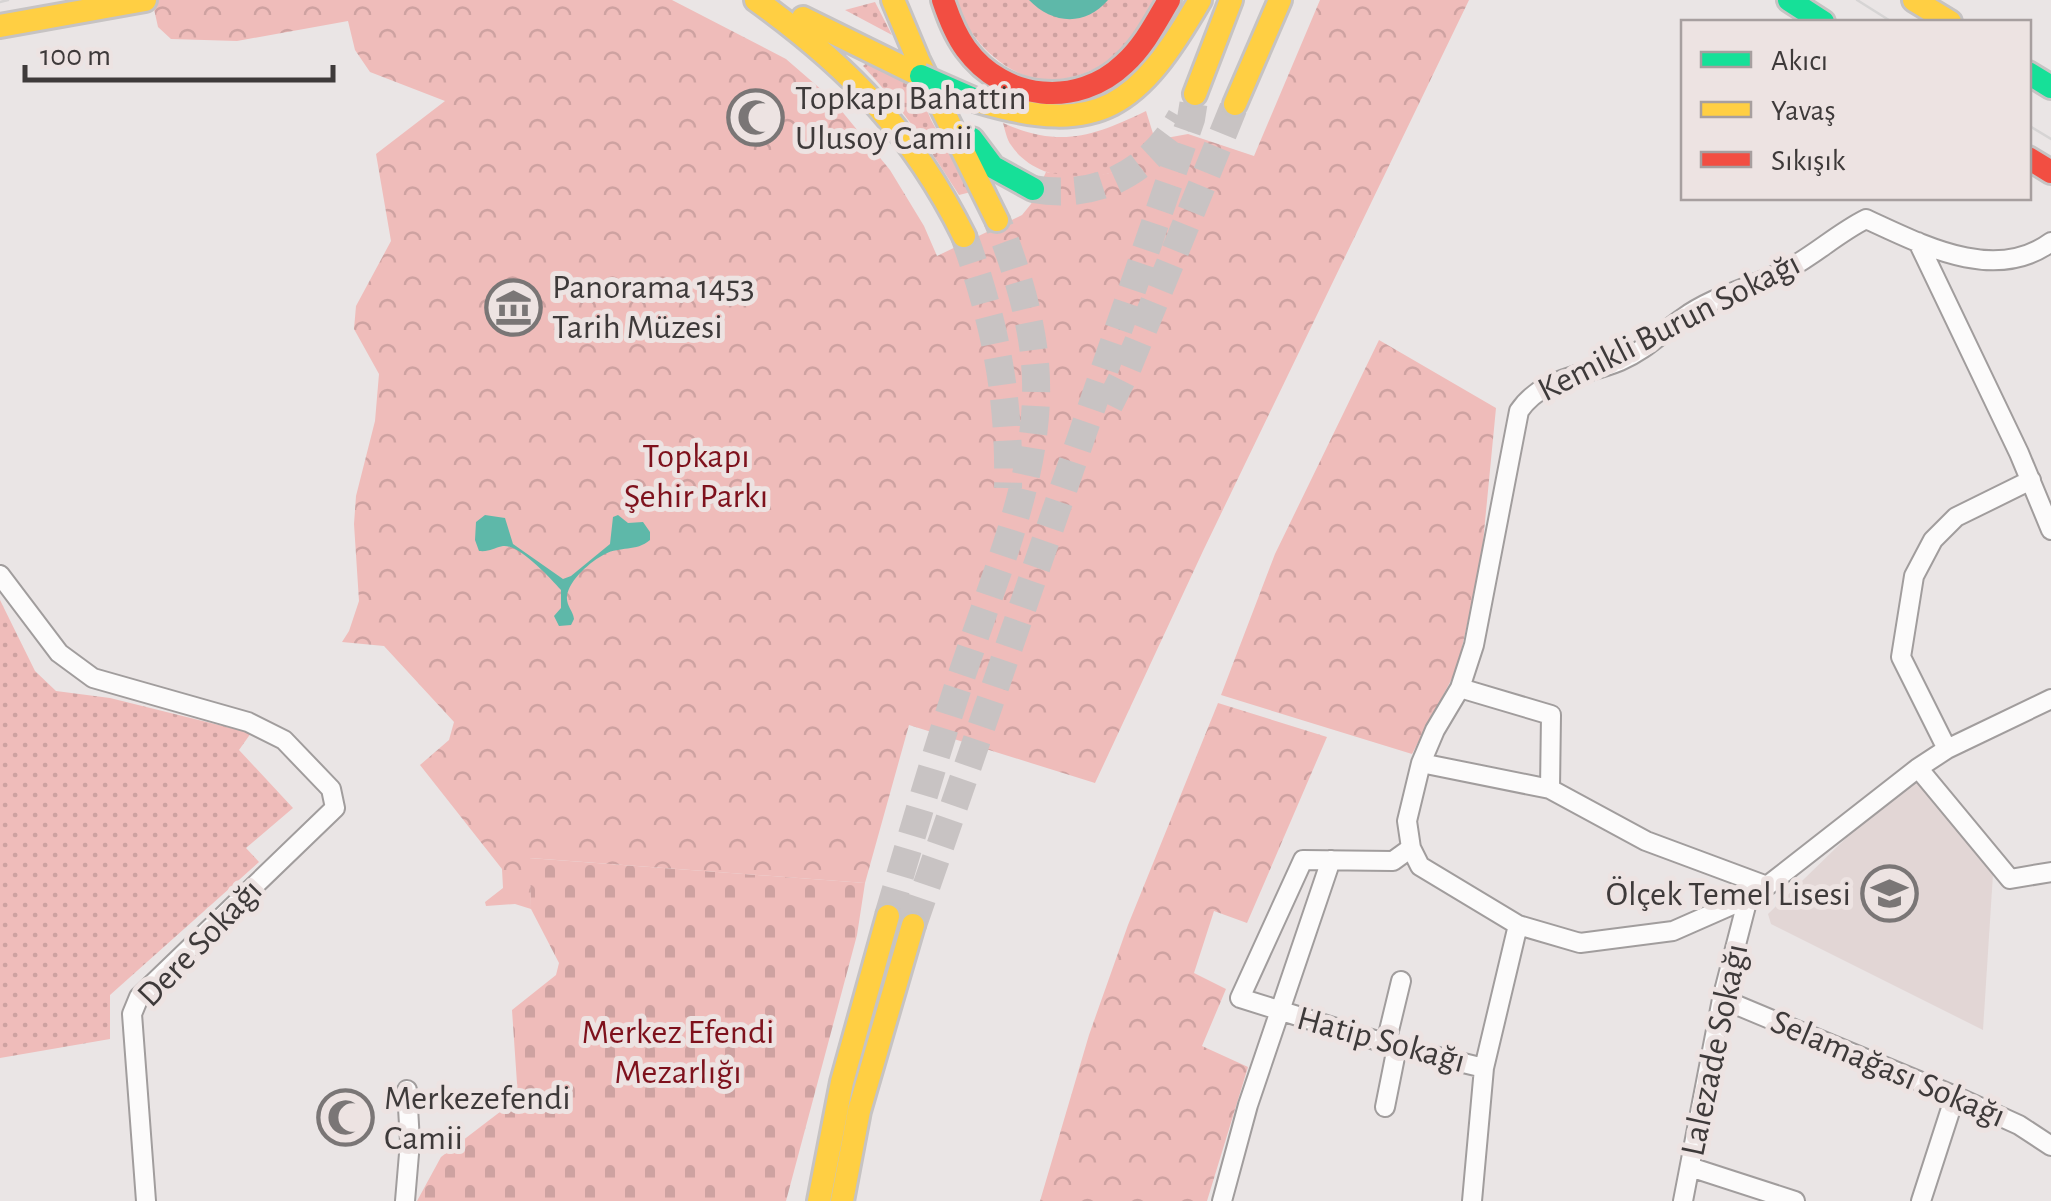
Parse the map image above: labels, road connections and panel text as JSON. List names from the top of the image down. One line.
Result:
{"streets":{"street":["Kemikli Burun Sokağı","Dere Sokağı","Hatip Sokağı","Lalezade Sokağı","Selamağası Sokağı"]},"crossings":[["Lalezade Sokağı","Selamağası Sokağı"]],"parks":["Topkapı Şehir Parkı","Merkez Efendi Mezarlığı"],"places":{"mosque":["Topkapı Bahattin Ulusoy Camii","Merkezefendi Camii"],"museum":["Panorama 1453 Tarih Müzesi"],"school or university":["Ölçek Temel Lisesi"]},"legend":["Akıcı","Yavaş","Sıkışık"],"scale_bar":"100 m"}
